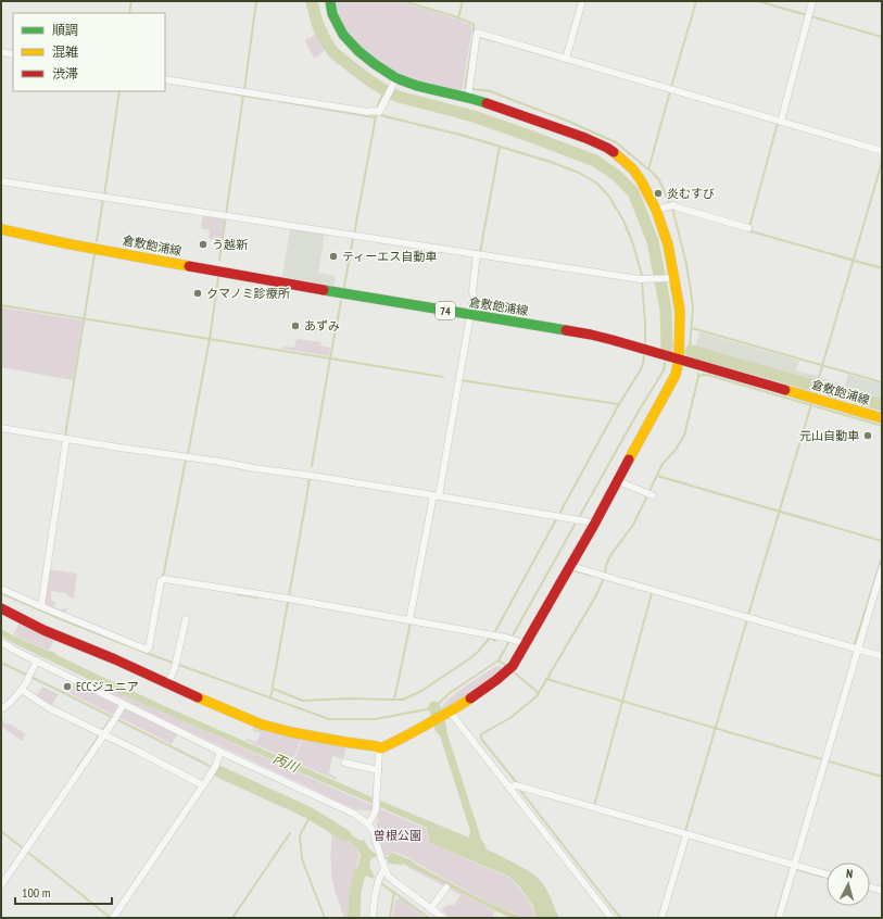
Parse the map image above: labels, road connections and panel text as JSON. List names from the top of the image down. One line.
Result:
{"streets":{"street":["倉敷飽浦線","74"]},"water":["丙川"],"parks":["曽根公園"],"places":["炎むすび","う越新","ティーエス自動車","クマノミ診療所","あずみ","元山自動車","ECCジュニア"],"legend":["順調","混雑","渋滞"],"scale_bar":"100 m","north":"top"}
